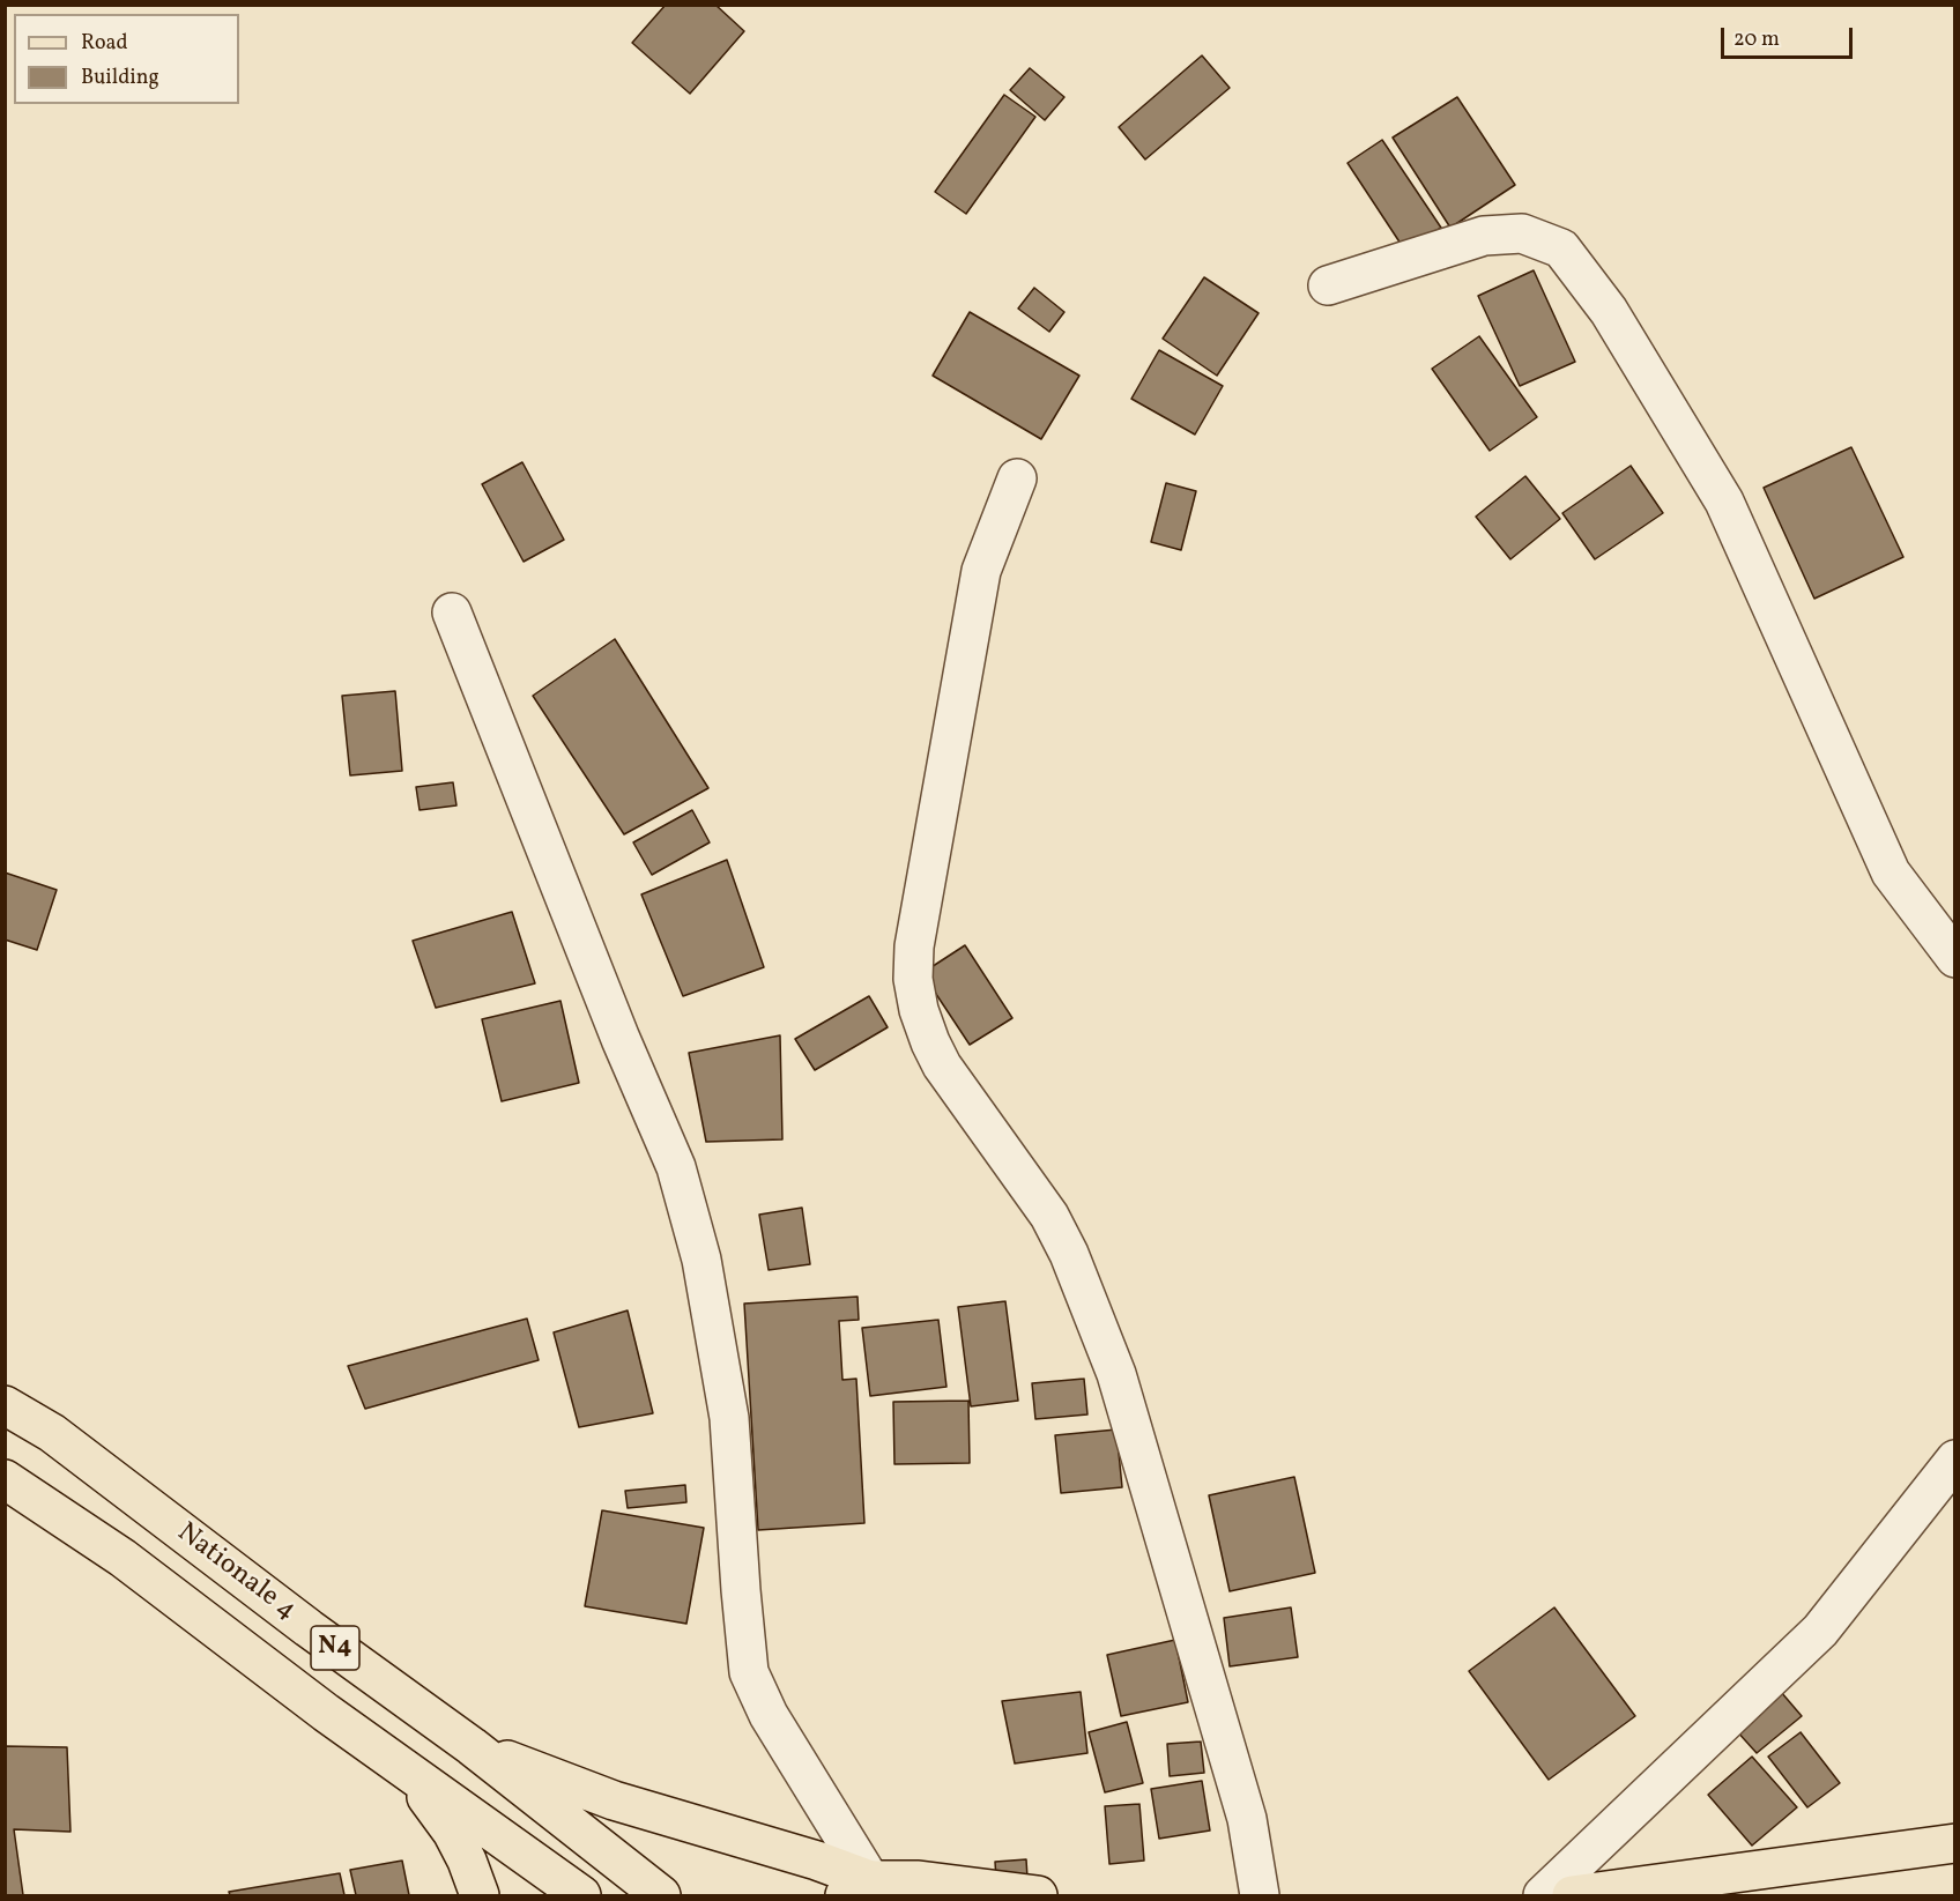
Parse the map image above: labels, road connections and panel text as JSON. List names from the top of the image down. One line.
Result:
{"streets":{"main road":["Nationale 4","N4"]},"legend":["Road","Building"],"scale_bar":"20 m"}
